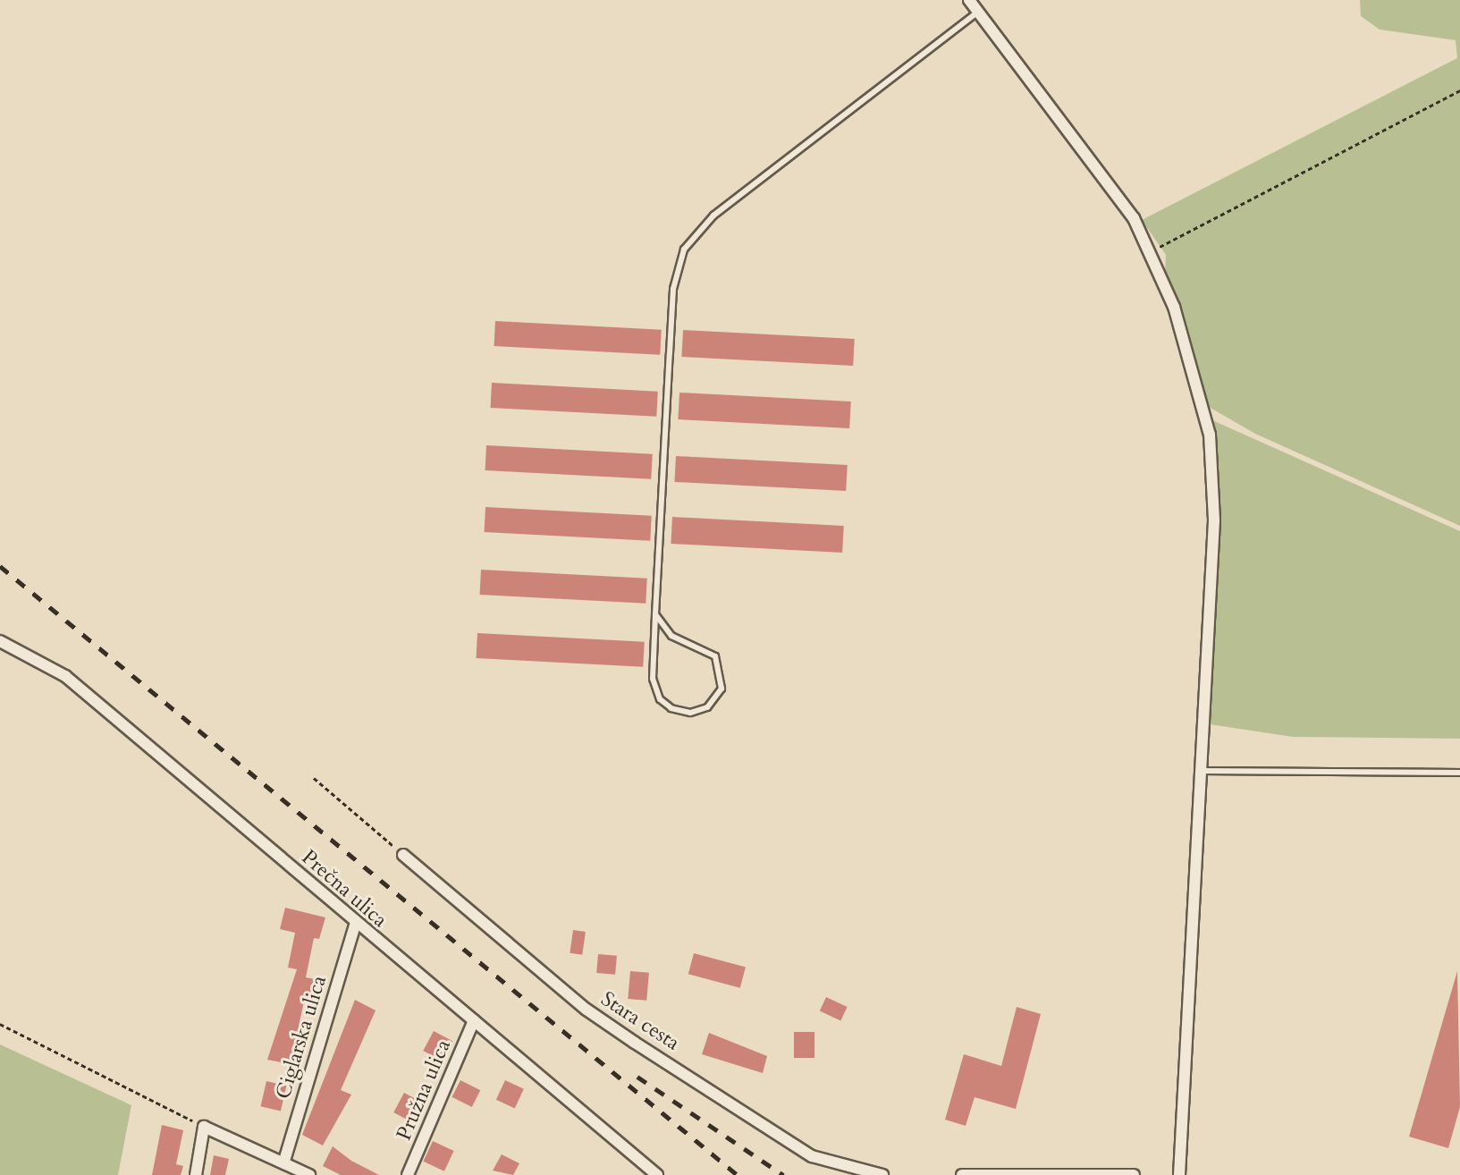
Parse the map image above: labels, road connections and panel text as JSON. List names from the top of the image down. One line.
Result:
{"streets":{"street":["Prečna ulica","Stara cesta","Ciglarska ulica","Pružna ulica"]},"crossings":[["Prečna ulica","Ciglarska ulica"],["Prečna ulica","Pružna ulica"]]}
